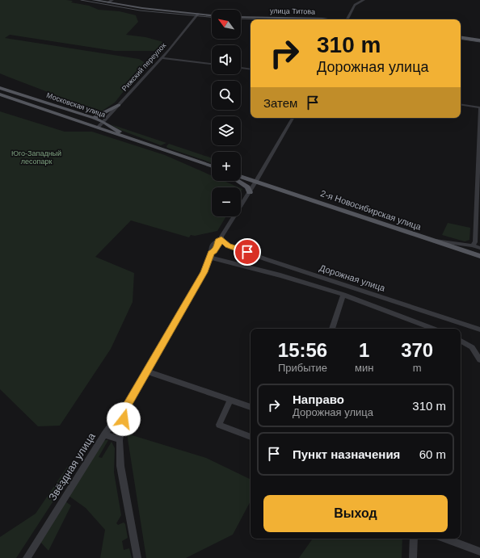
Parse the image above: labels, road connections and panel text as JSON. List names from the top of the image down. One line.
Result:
{"streets":{"main road":["улица Титова","Московская улица","2-я Новосибирская улица"],"street":["Рижский переулок","Дорожная улица","Звёздная улица"]},"crossings":[["Рижский переулок","Московская улица"],["2-я Новосибирская улица","Звёздная улица"],["Дорожная улица","Звёздная улица"]],"parks":["Юго-Западный лесопарк"],"north":"top left","page":{"map_buttons":["+","−"],"turn":["310 m","Дорожная улица"],"then":"Затем","eta":["15:56","Прибытие","1","мин","370","m"],"list":[{"name":"Направо","note":"Дорожная улица","value":"310 m"},{"name":"Пункт назначения","value":"60 m"}],"buttons":"Выход"}}
